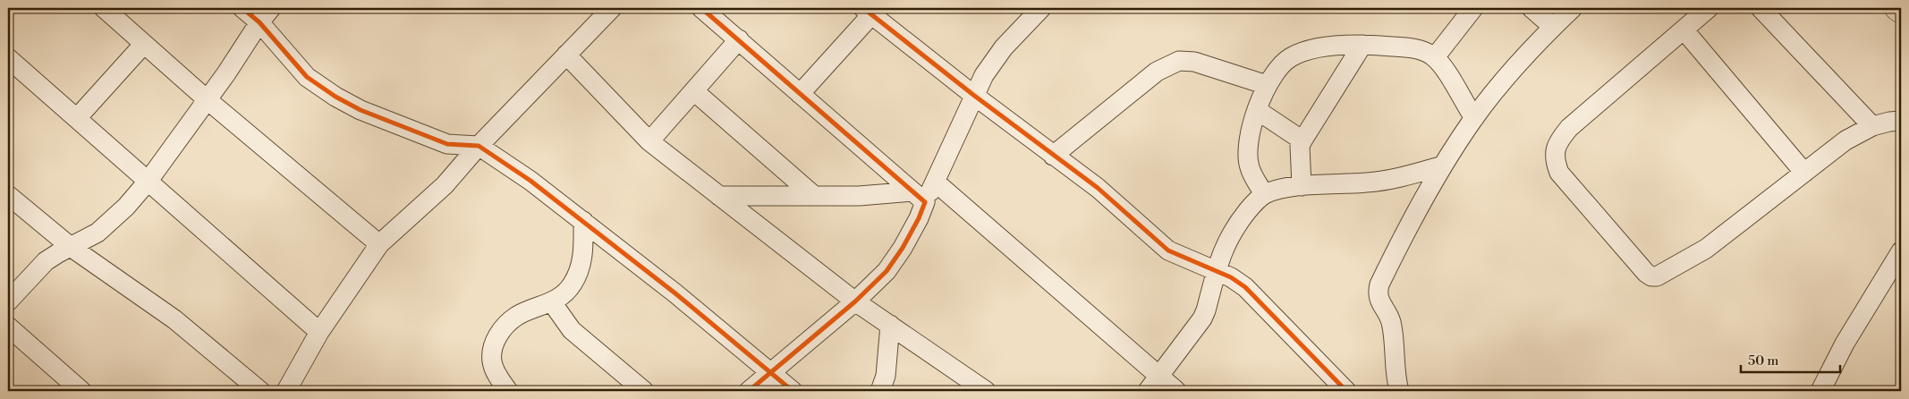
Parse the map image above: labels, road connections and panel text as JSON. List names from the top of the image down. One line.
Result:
{"scale_bar":"50 m"}
